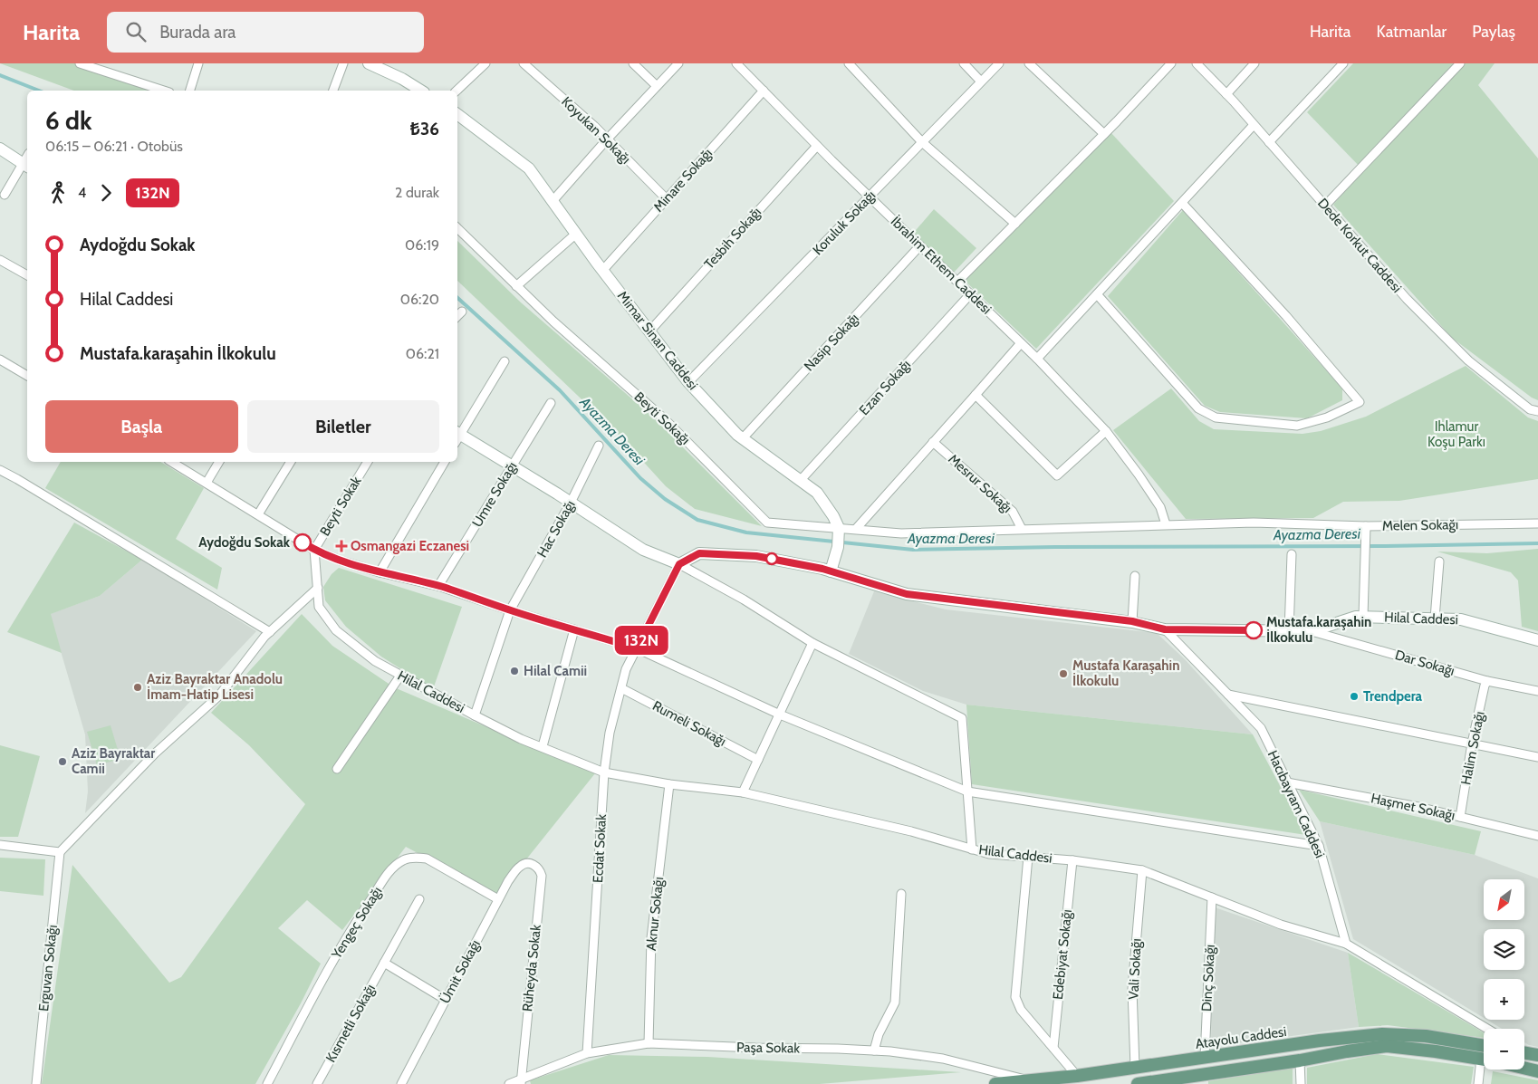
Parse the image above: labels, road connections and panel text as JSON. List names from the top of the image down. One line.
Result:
{"streets":{"main road":["Atayolu Caddesi"],"street":["Koyukan Sokağı","Minare Sokağı","Koruluk Sokağı","Tesbih Sokağı","Dede Korkut Caddesi","İbrahim Ethem Caddesi","Mimar Sinan Caddesi","Nasip Sokağı","Ezan Sokağı","Beyti Sokağı","Mesrur Sokağı","Umre Sokağı","Beyti Sokak","Melen Sokağı","Hac Sokağı","Hilal Caddesi","Dar Sokağı","Rumeli Sokağı","Halim Sokağı","Hacıbayram Caddesi","Haşmet Sokağı","Ecdat Sokak","Aknur Sokağı","Yengeç Sokağı","Edebiyat Sokağı","Erguvan Sokağı","Rüheyda Sokak","Vali Sokağı","Ümit Sokağı","Dinç Sokağı","Kısmetli Sokağı","Paşa Sokak"]},"crossings":[["Koyukan Sokağı","Minare Sokağı"],["Minare Sokağı","İbrahim Ethem Caddesi"],["Minare Sokağı","Mimar Sinan Caddesi"],["Koruluk Sokağı","İbrahim Ethem Caddesi"],["Koruluk Sokağı","Mimar Sinan Caddesi"],["Tesbih Sokağı","İbrahim Ethem Caddesi"],["Tesbih Sokağı","Mimar Sinan Caddesi"],["İbrahim Ethem Caddesi","Nasip Sokağı"],["İbrahim Ethem Caddesi","Ezan Sokağı"],["İbrahim Ethem Caddesi","Beyti Sokağı"],["Mimar Sinan Caddesi","Nasip Sokağı"],["Mimar Sinan Caddesi","Ezan Sokağı"],["Mimar Sinan Caddesi","Beyti Sokağı"],["Mimar Sinan Caddesi","Hilal Caddesi"],["Beyti Sokağı","Mesrur Sokağı"],["Beyti Sokağı","Melen Sokağı"],["Beyti Sokak","Hilal Caddesi"],["Melen Sokağı","Hilal Caddesi"],["Hac Sokağı","Hilal Caddesi"],["Hilal Caddesi","Dar Sokağı"],["Hilal Caddesi","Hacıbayram Caddesi"],["Hilal Caddesi","Ecdat Sokak"],["Hilal Caddesi","Aknur Sokağı"],["Hilal Caddesi","Edebiyat Sokağı"],["Hilal Caddesi","Vali Sokağı"],["Hilal Caddesi","Dinç Sokağı"],["Dar Sokağı","Halim Sokağı"],["Rumeli Sokağı","Ecdat Sokak"],["Halim Sokağı","Haşmet Sokağı"],["Hacıbayram Caddesi","Haşmet Sokağı"],["Ecdat Sokak","Paşa Sokak"],["Aknur Sokağı","Paşa Sokak"],["Yengeç Sokağı","Ümit Sokağı"],["Rüheyda Sokak","Ümit Sokağı"],["Rüheyda Sokak","Paşa Sokak"],["Vali Sokağı","Atayolu Caddesi"],["Dinç Sokağı","Atayolu Caddesi"],["Atayolu Caddesi","Paşa Sokak"]],"water":["Ayazma Deresi"],"parks":["Ihlamur Koşu Parkı"],"places":{"other":["Aydoğdu Sokak","Mustafa.karaşahin İlkokulu","Hilal Camii","Mustafa Karaşahin İlkokulu","Aziz Bayraktar Anadolu İmam-Hatip Lisesi","Trendpera","Aziz Bayraktar Camii"],"health":["Osmangazi Eczanesi"]},"lines":["bus line 132N"],"north":"bottom left","page":{"header":"Harita","search":"Burada ara","nav":["Harita","Katmanlar","Paylaş"],"on_map":"132N","heading":["6 dk","06:15 – 06:21 · Otobüs","₺36"],"legs":["4","132N","2 durak"],"list":[{"name":"Aydoğdu Sokak","value":"06:19"},{"name":"Hilal Caddesi","value":"06:20"},{"name":"Mustafa.karaşahin İlkokulu","value":"06:21"}],"buttons":["Başla","Biletler"],"map_buttons":["+","−"]}}
